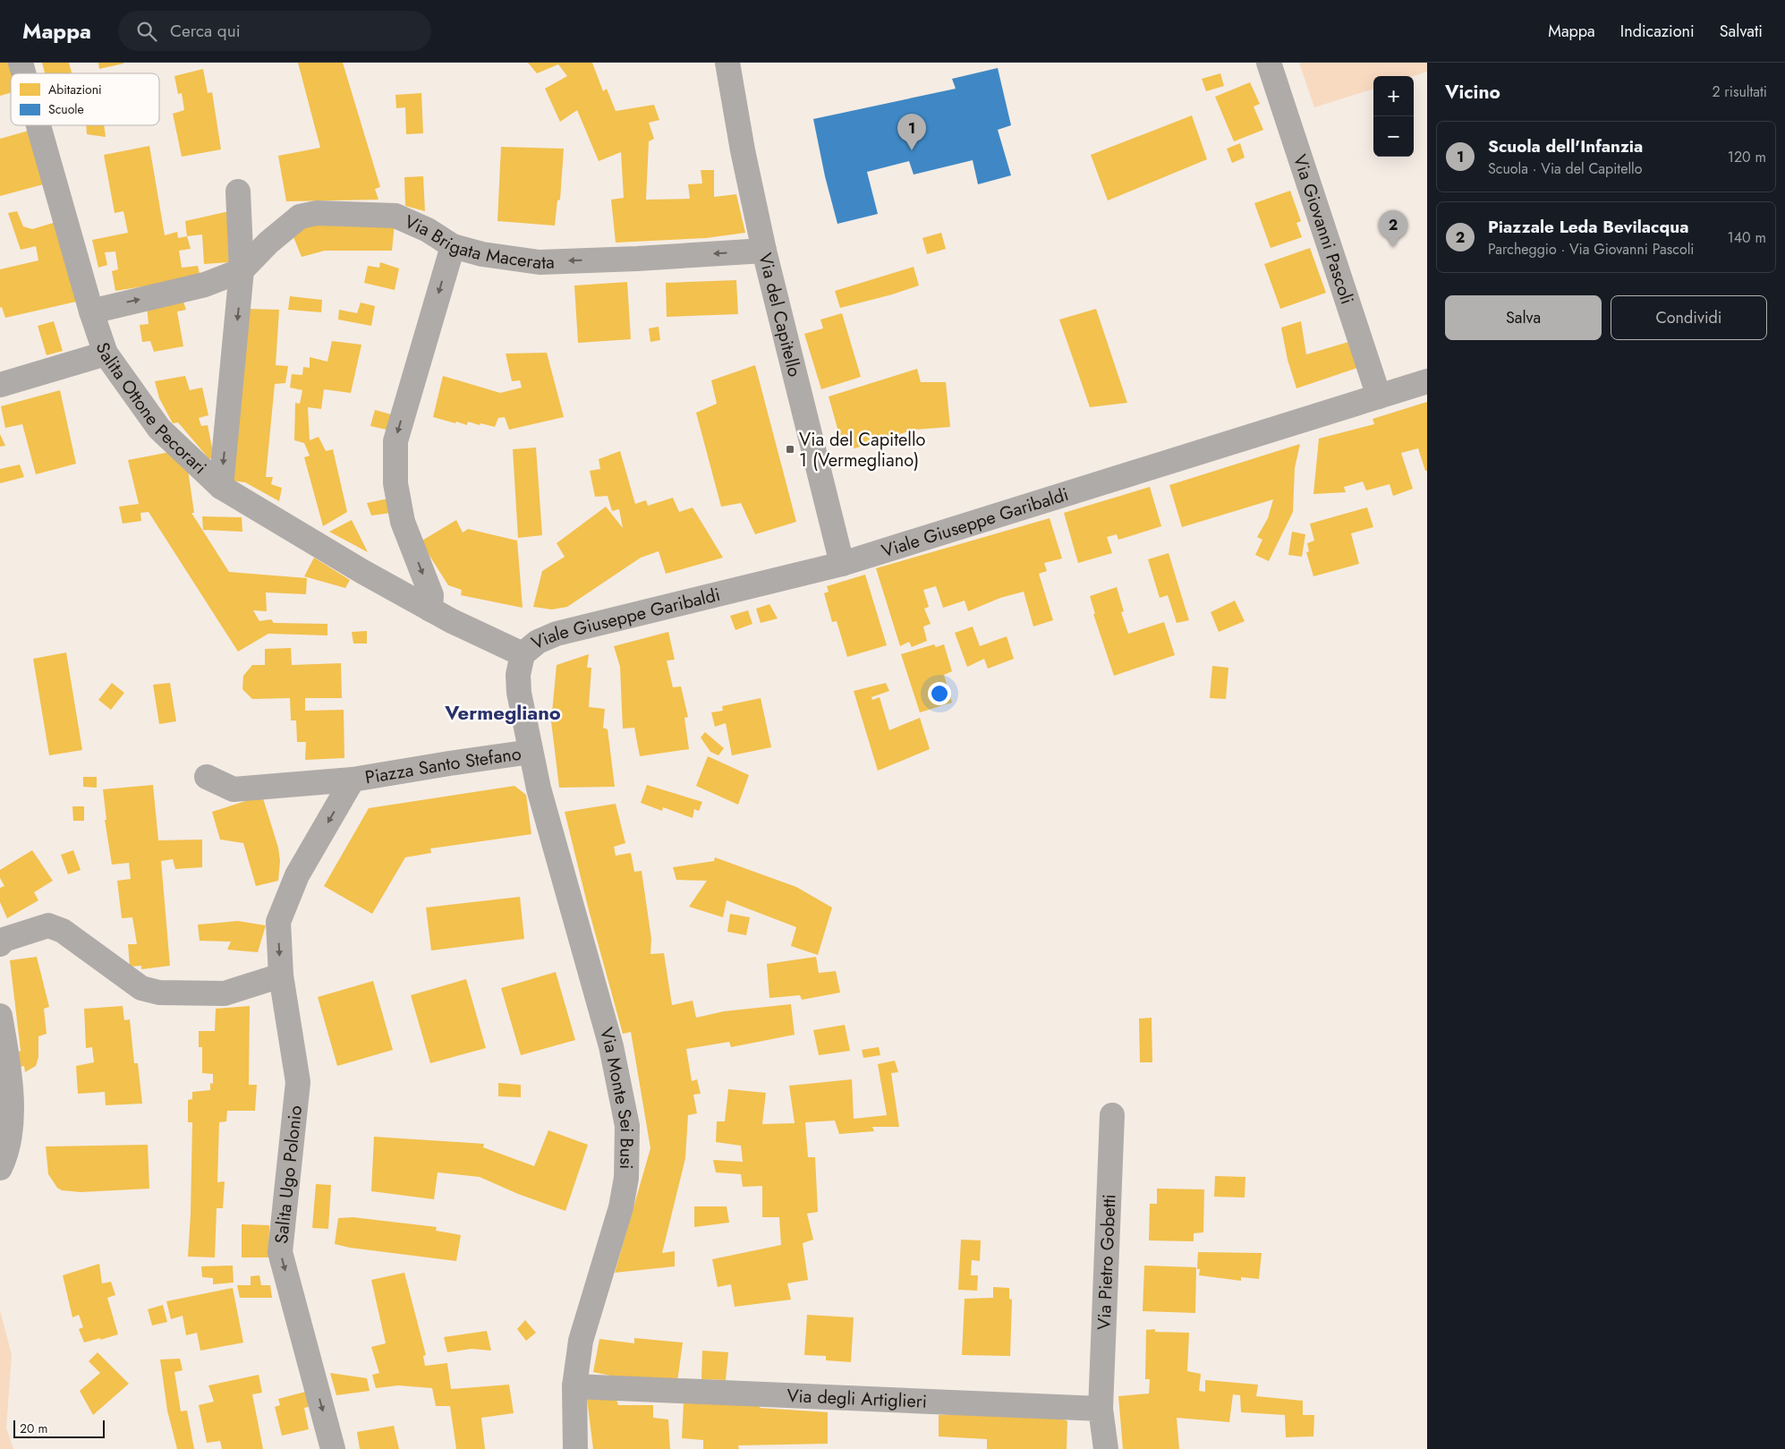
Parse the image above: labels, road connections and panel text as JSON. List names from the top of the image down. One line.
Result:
{"streets":{"street":["Via Giovanni Pascoli","Via Brigata Macerata","Via del Capitello","Salita Ottone Pecorari","Viale Giuseppe Garibaldi","Piazza Santo Stefano","Via Monte Sei Busi","Salita Ugo Polonio","Via Pietro Gobetti","Via degli Artiglieri"]},"crossings":[["Via Giovanni Pascoli","Viale Giuseppe Garibaldi"],["Via Brigata Macerata","Via del Capitello"],["Via Brigata Macerata","Salita Ottone Pecorari"],["Via del Capitello","Viale Giuseppe Garibaldi"],["Salita Ottone Pecorari","Viale Giuseppe Garibaldi"],["Salita Ottone Pecorari","Piazza Santo Stefano"],["Viale Giuseppe Garibaldi","Piazza Santo Stefano"],["Piazza Santo Stefano","Via Monte Sei Busi"],["Piazza Santo Stefano","Salita Ugo Polonio"],["Via Monte Sei Busi","Via degli Artiglieri"],["Via Pietro Gobetti","Via degli Artiglieri"]],"one_way":["Salita Ugo Polonio"],"districts":["Vermegliano"],"places":{"transit":["Via del Capitello 1 (Vermegliano)"]},"legend":["Abitazioni","Scuole"],"scale_bar":"20 m","page":{"header":"Mappa","search":"Cerca qui","nav":["Mappa","Indicazioni","Salvati"],"heading":["Vicino","2 risultati"],"map_buttons":["+","−"],"pins":["1","2"],"list":[{"mark":"1","name":"Scuola dell'Infanzia","note":"Scuola · Via del Capitello","value":"120 m"},{"mark":"2","name":"Piazzale Leda Bevilacqua","note":"Parcheggio · Via Giovanni Pascoli","value":"140 m"}],"buttons":["Salva","Condividi"],"scale":"20 m"}}
